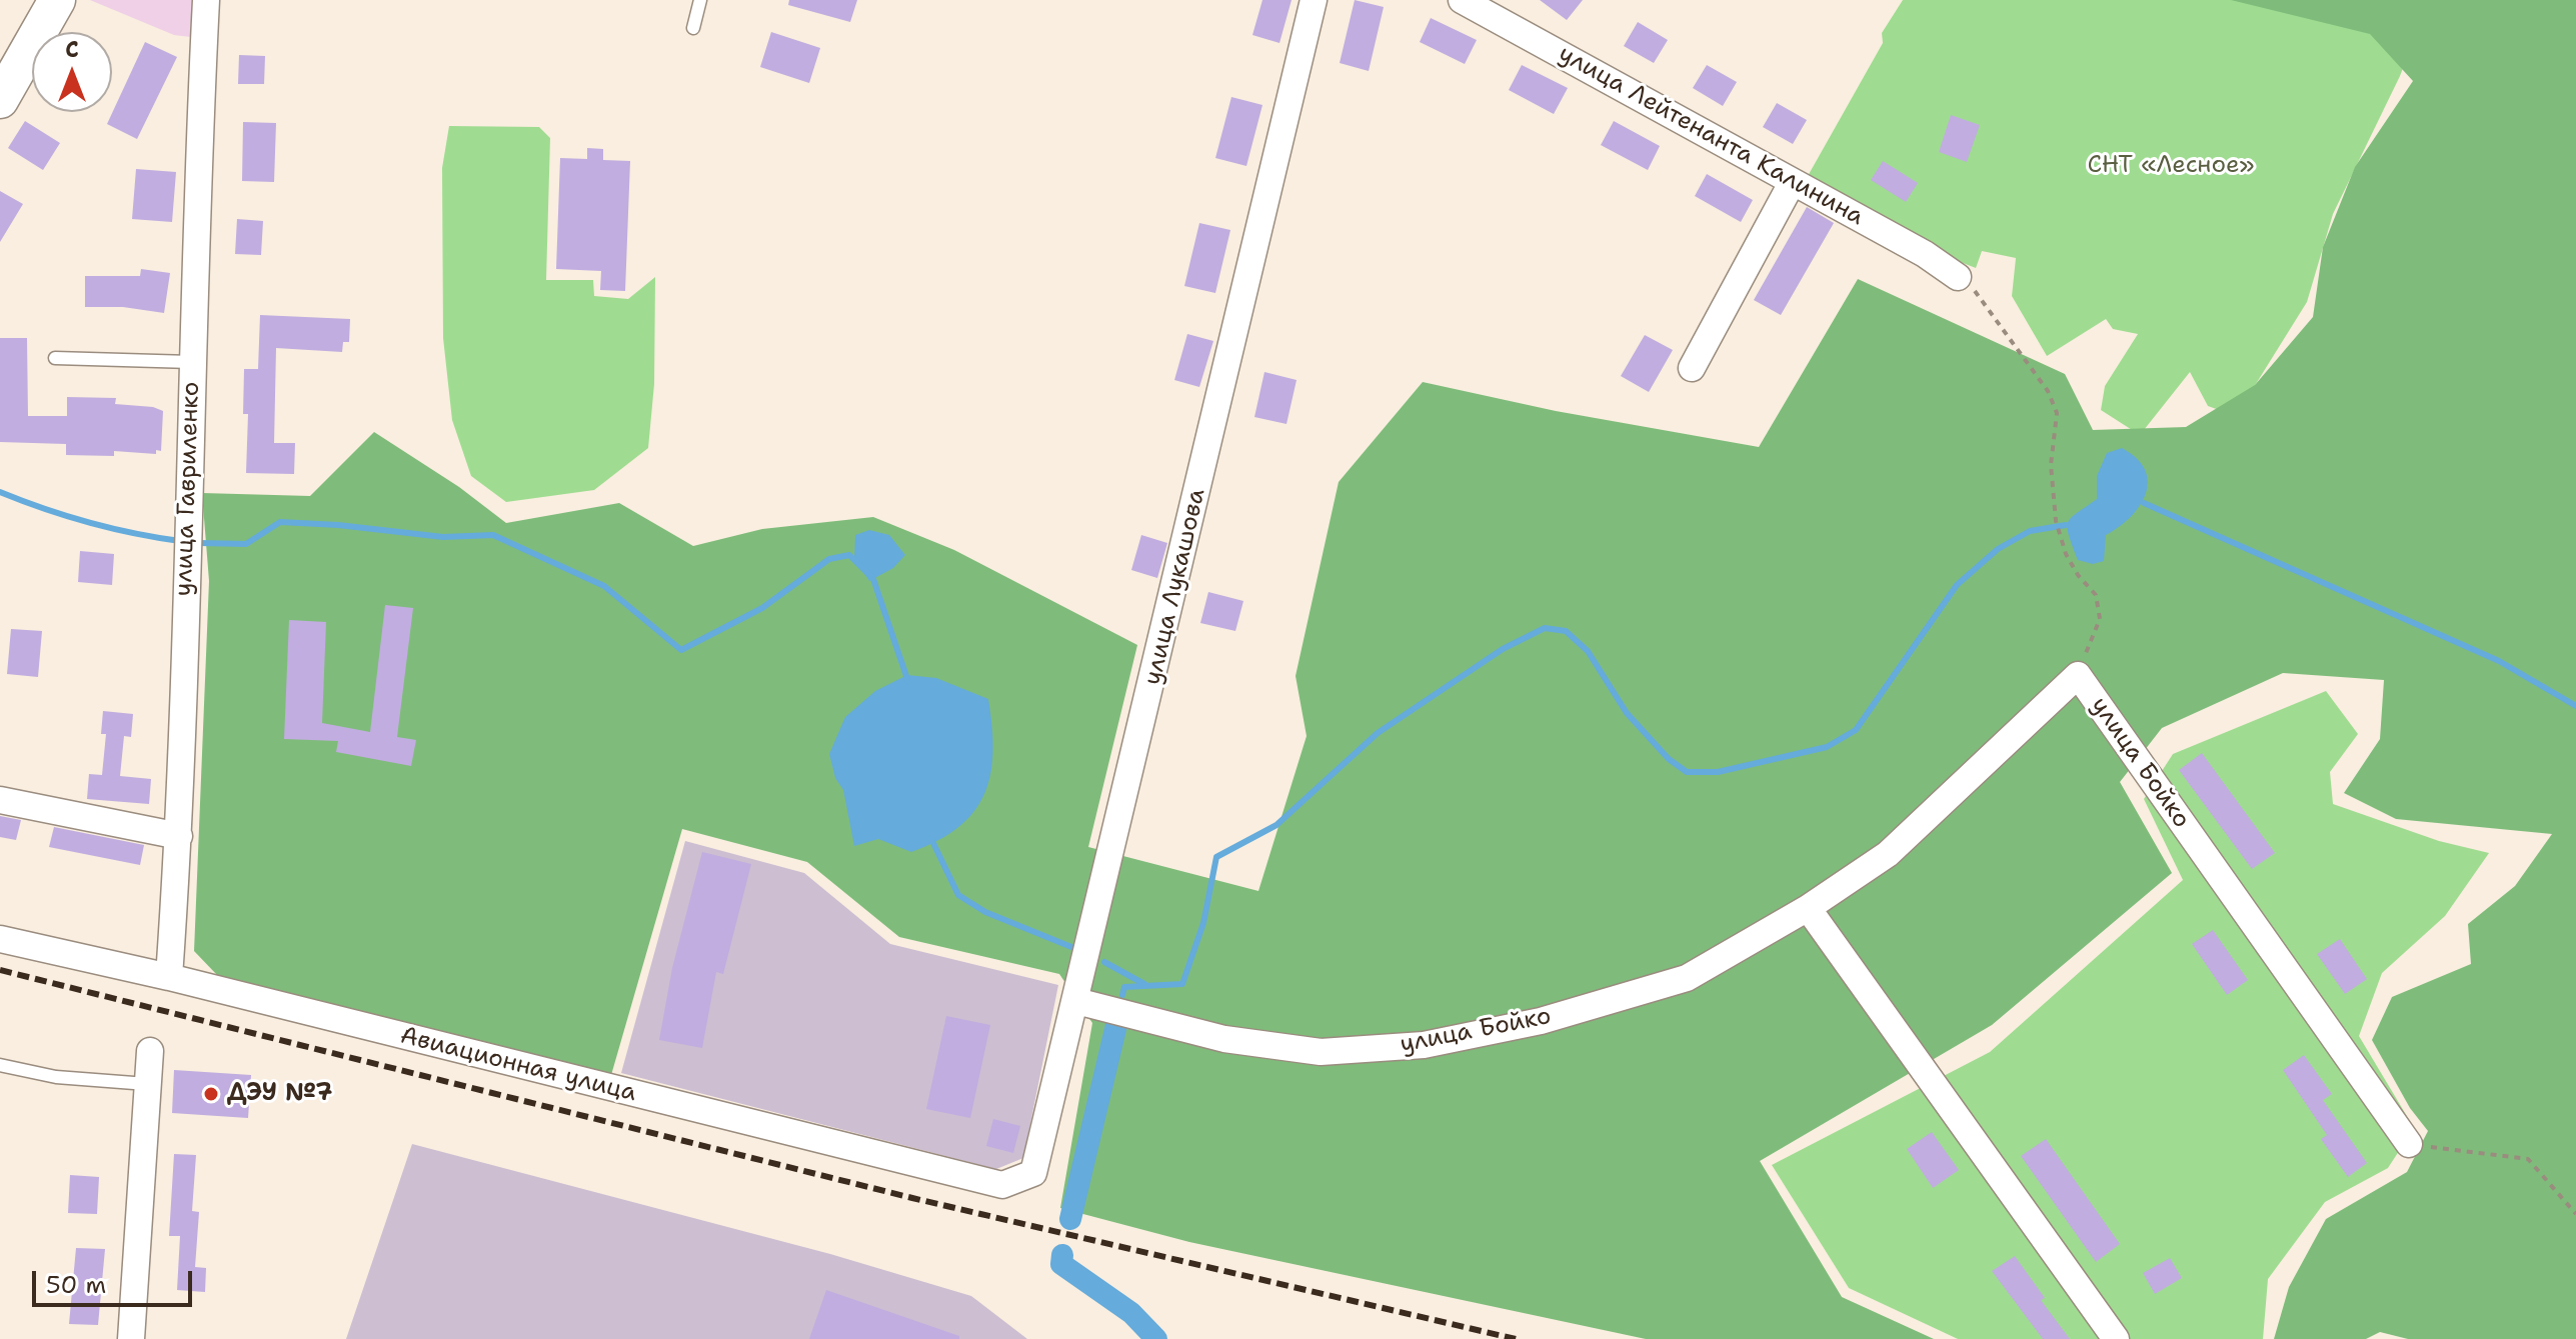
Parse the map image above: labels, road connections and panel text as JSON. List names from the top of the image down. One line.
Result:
{"streets":{"street":["улица Лейтенанта Калинина","улица Гавриленко","улица Лукашова","улица Бойко","Авиационная улица"]},"crossings":[["улица Гавриленко","Авиационная улица"],["улица Лукашова","улица Бойко"],["улица Лукашова","Авиационная улица"]],"parks":["СНТ «Лесное»"],"places":["ДЭУ №7"],"scale_bar":"50 m","north":"top"}
